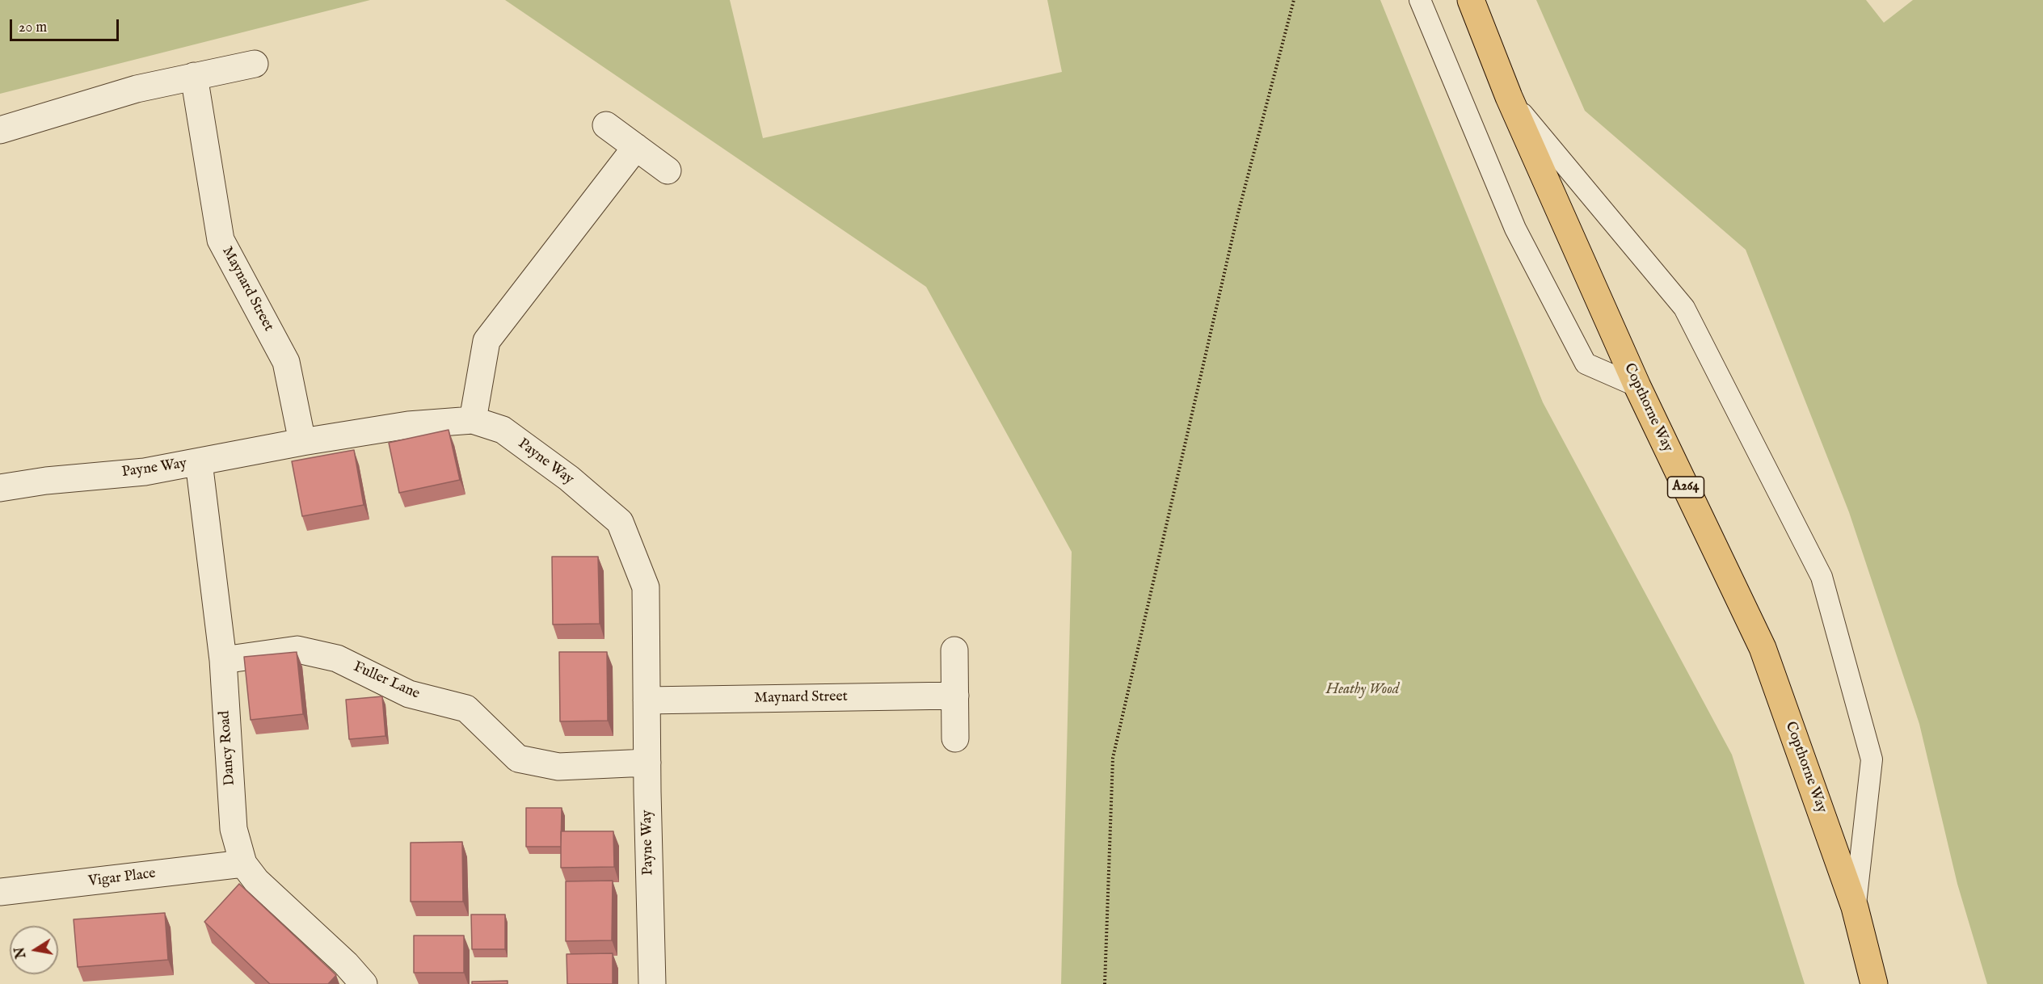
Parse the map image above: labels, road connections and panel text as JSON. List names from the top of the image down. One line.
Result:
{"streets":{"highway":["Copthorne Way","A264"],"street":["Maynard Street","Payne Way","Fuller Lane","Dancy Road","Vigar Place"]},"crossings":[["Maynard Street","Payne Way"],["Payne Way","Fuller Lane"],["Payne Way","Dancy Road"],["Fuller Lane","Dancy Road"],["Dancy Road","Vigar Place"]],"parks":["Heathy Wood"],"scale_bar":"20 m","north":"left"}
